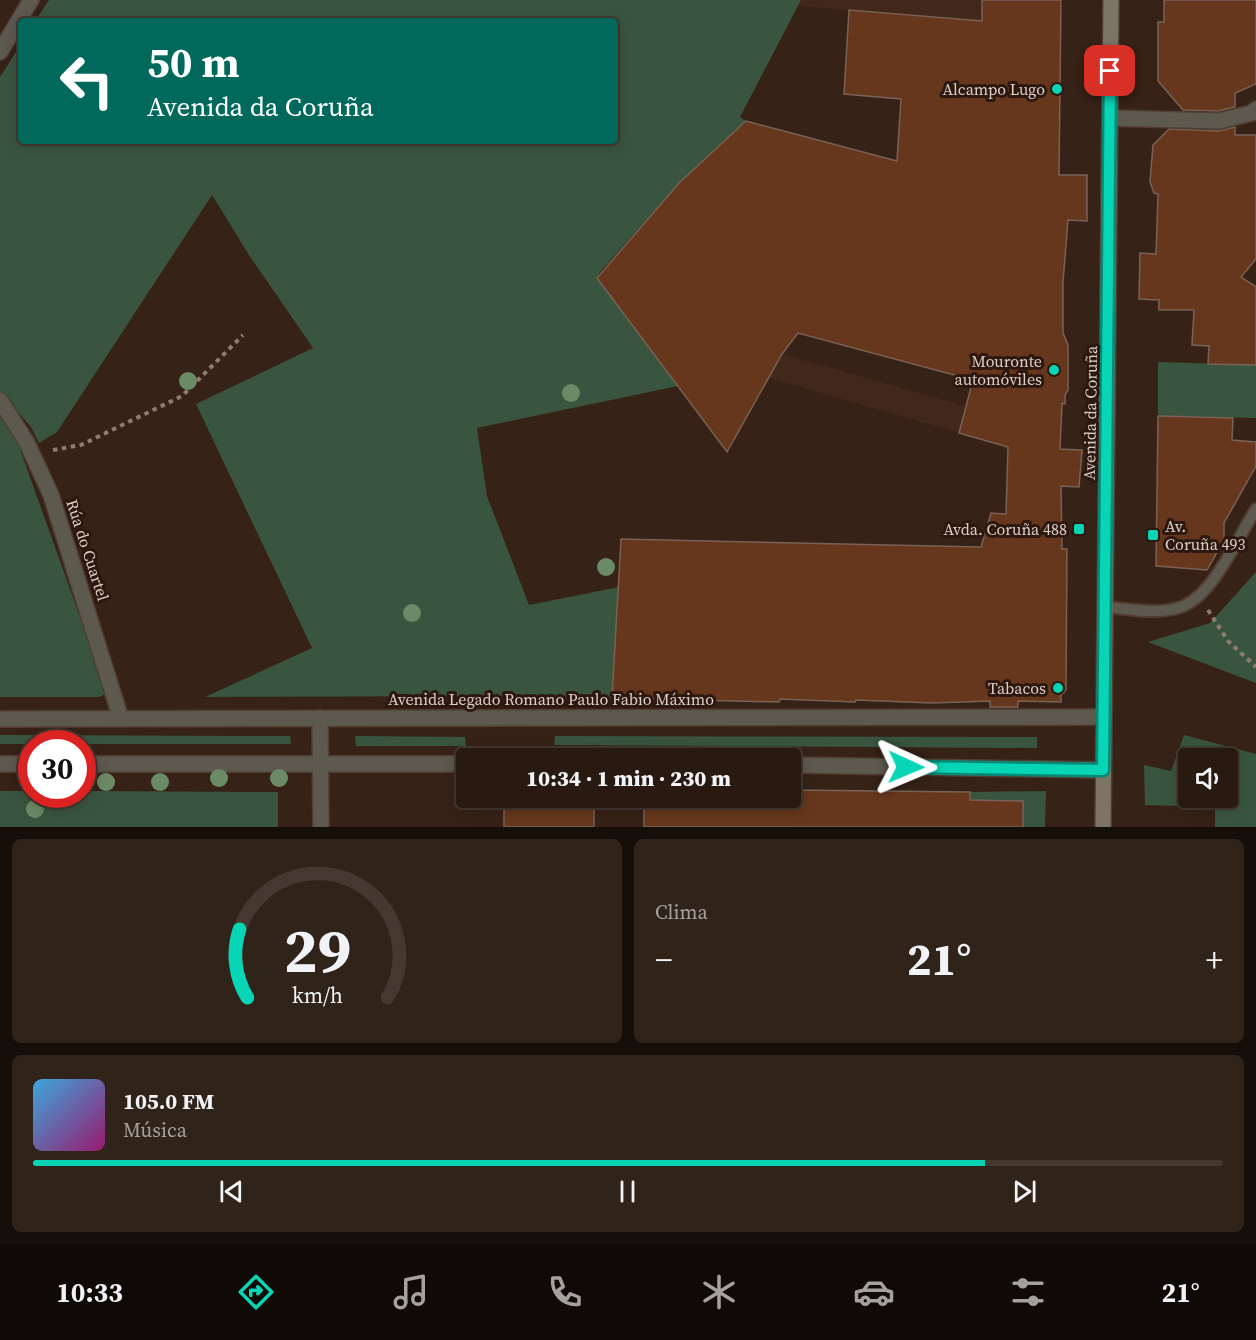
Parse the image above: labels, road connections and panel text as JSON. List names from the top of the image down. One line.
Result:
{"streets":{"street":["Avenida da Coruña","Rúa do Cuartel","Avenida Legado Romano Paulo Fabio Máximo"]},"crossings":[["Avenida da Coruña","Avenida Legado Romano Paulo Fabio Máximo"],["Rúa do Cuartel","Avenida Legado Romano Paulo Fabio Máximo"]],"places":{"other":["Alcampo Lugo","Mouronte automóviles","Tabacos"],"transit":["Avda. Coruña 488","Av. Coruña 493"]},"page":{"turn":["50 m","Avenida da Coruña"],"limit":"30","trip":"10:34 · 1 min · 230 m","tile":"Clima","heat":["−","21°","+"],"song":["105.0 FM","Música"],"tabs":["10:33","21°"],"gauge":["29","km/h"]}}
